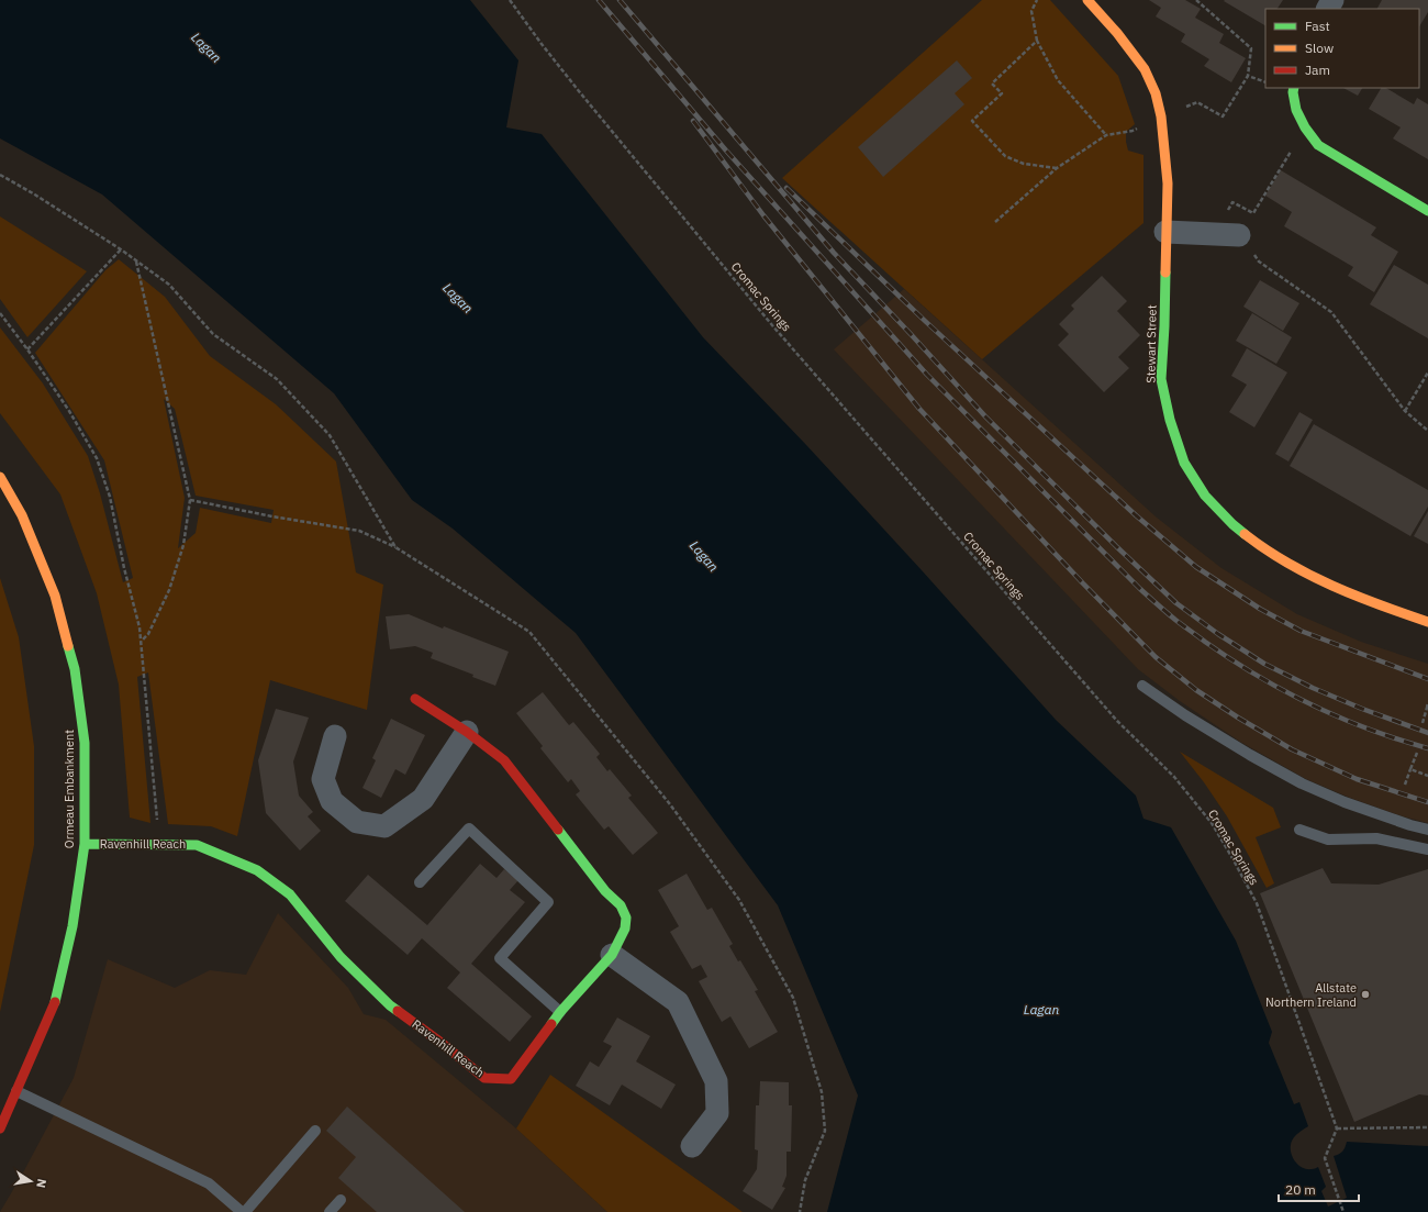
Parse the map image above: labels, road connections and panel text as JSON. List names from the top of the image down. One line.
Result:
{"streets":{"street":["Stewart Street","Ormeau Embankment","Ravenhill Reach"],"path":["Cromac Springs"]},"crossings":[["Ormeau Embankment","Ravenhill Reach"]],"water":["Lagan"],"places":["Allstate Northern Ireland"],"legend":["Fast","Slow","Jam"],"scale_bar":"20 m","north":"right"}
